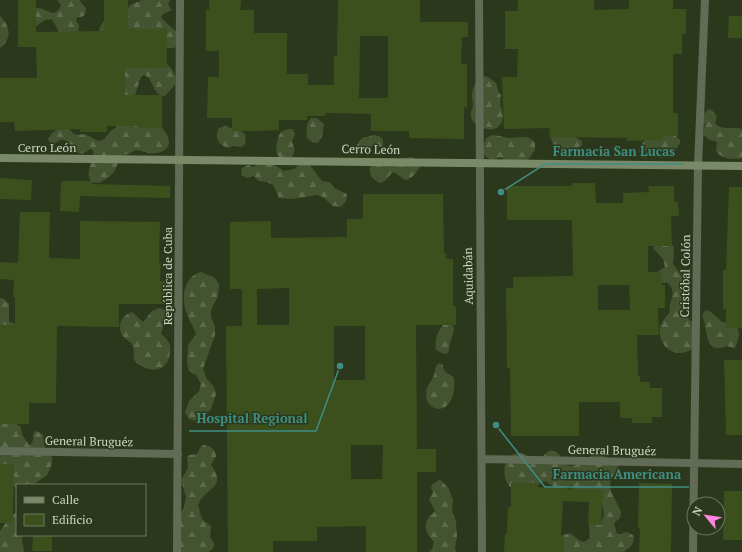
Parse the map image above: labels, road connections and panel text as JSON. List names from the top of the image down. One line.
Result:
{"streets":{"street":["Cerro León","República de Cuba","Aquidabán","Cristóbal Colón","General Bruguéz"]},"crossings":[["Cerro León","República de Cuba"],["Cerro León","Aquidabán"],["Cerro León","Cristóbal Colón"],["República de Cuba","General Bruguéz"],["Aquidabán","General Bruguéz"],["Cristóbal Colón","General Bruguéz"]],"places":["Farmacia San Lucas","Hospital Regional","Farmacia Americana"],"legend":["Calle","Edificio"],"north":"top left"}
